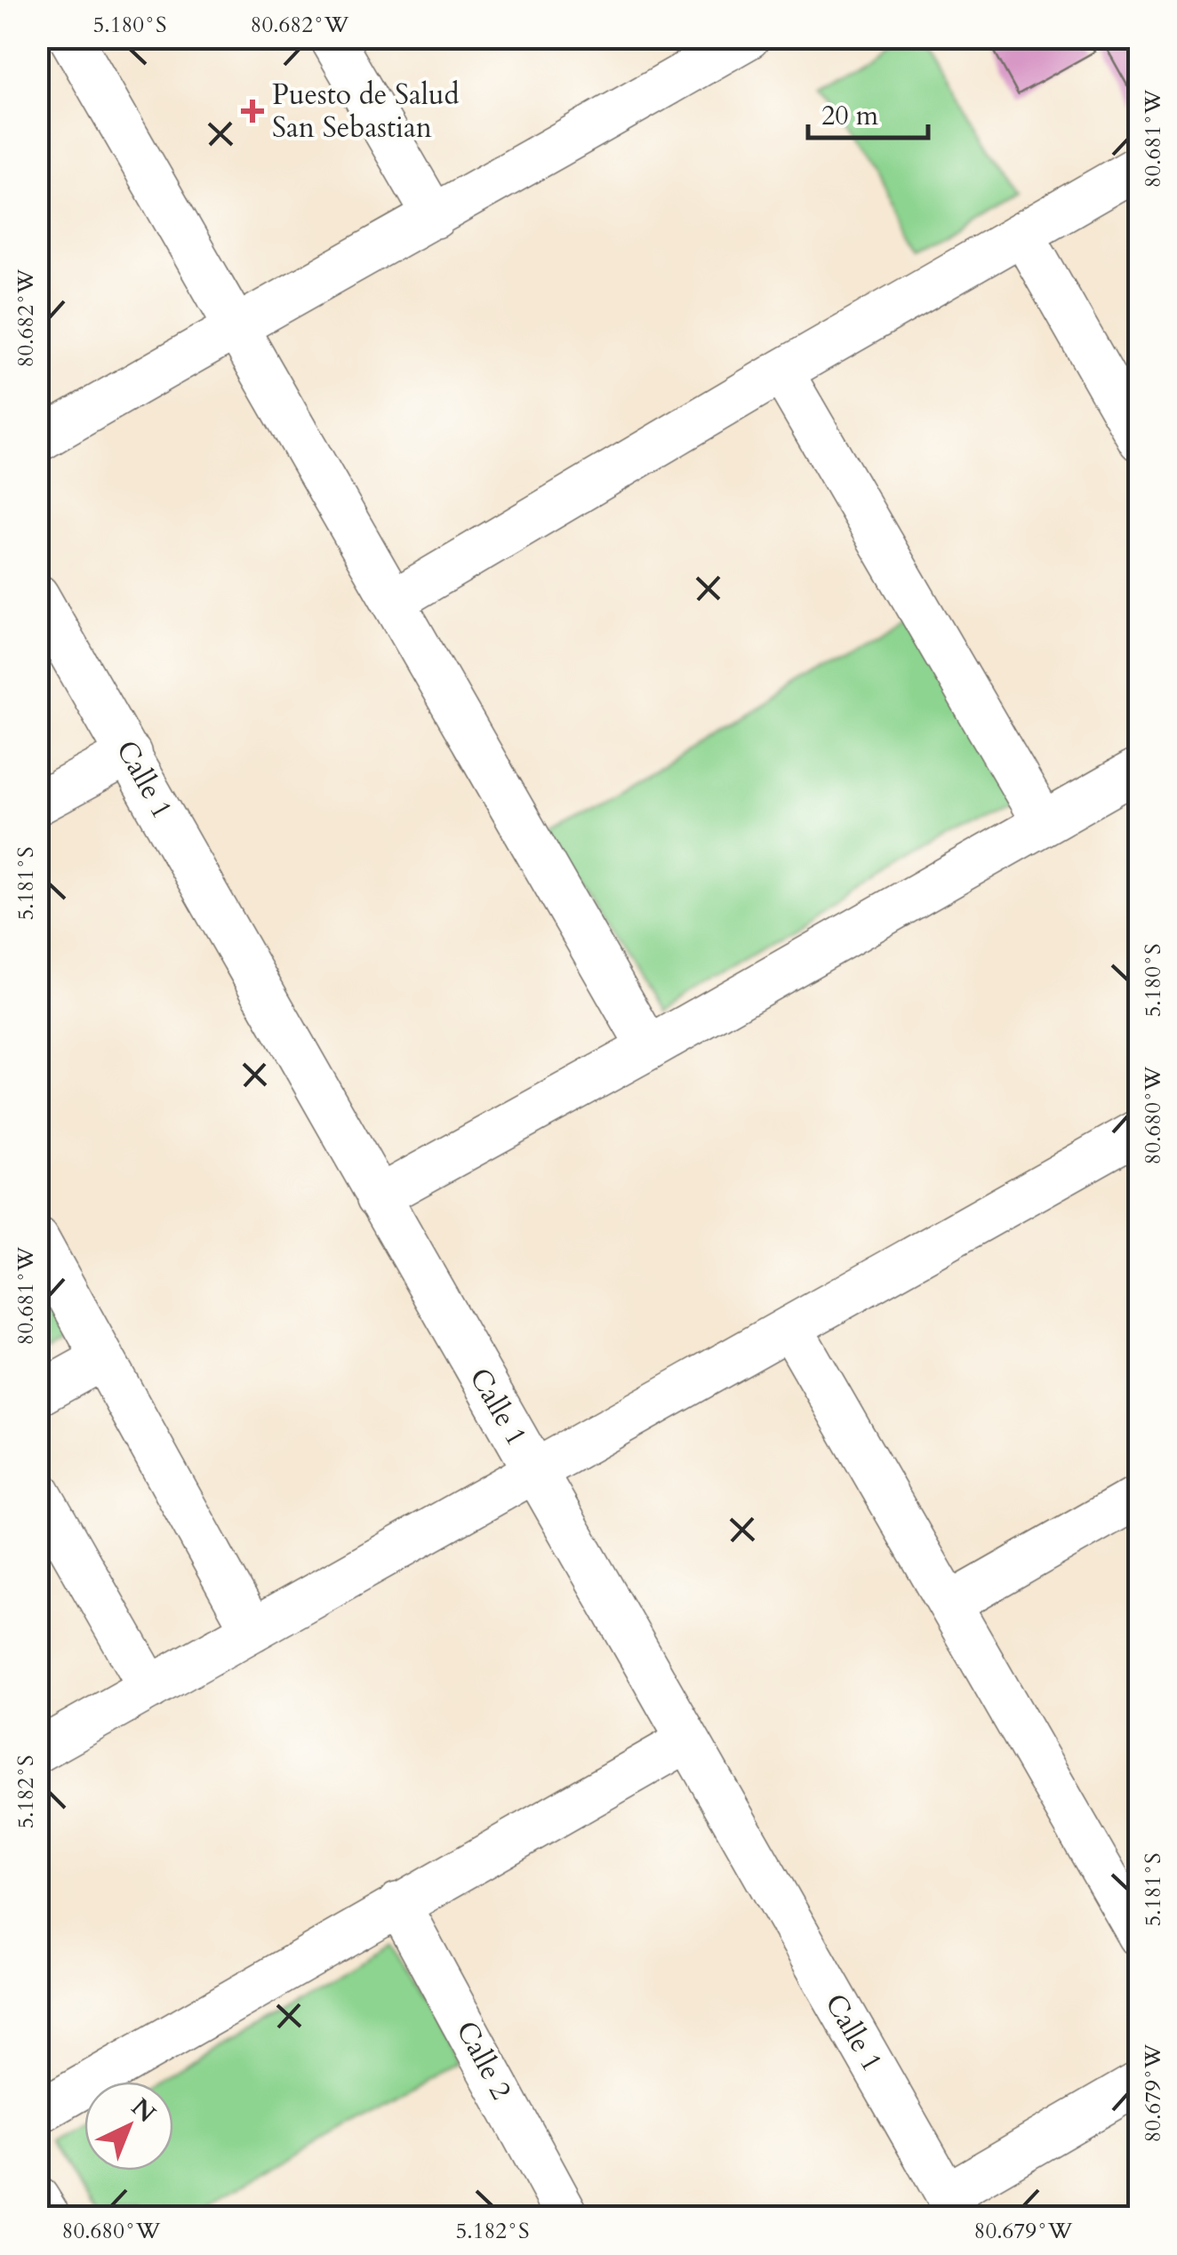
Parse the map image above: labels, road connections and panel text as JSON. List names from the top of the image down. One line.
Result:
{"streets":{"street":["Calle 1","Calle 2"]},"places":{"health":["Puesto de Salud San Sebastian"]},"scale_bar":"20 m","north":"top right","coordinates":["5.180°S","80.682°W","80.681°W","5.181°S","80.680°W","5.182°S","80.679°W"]}
